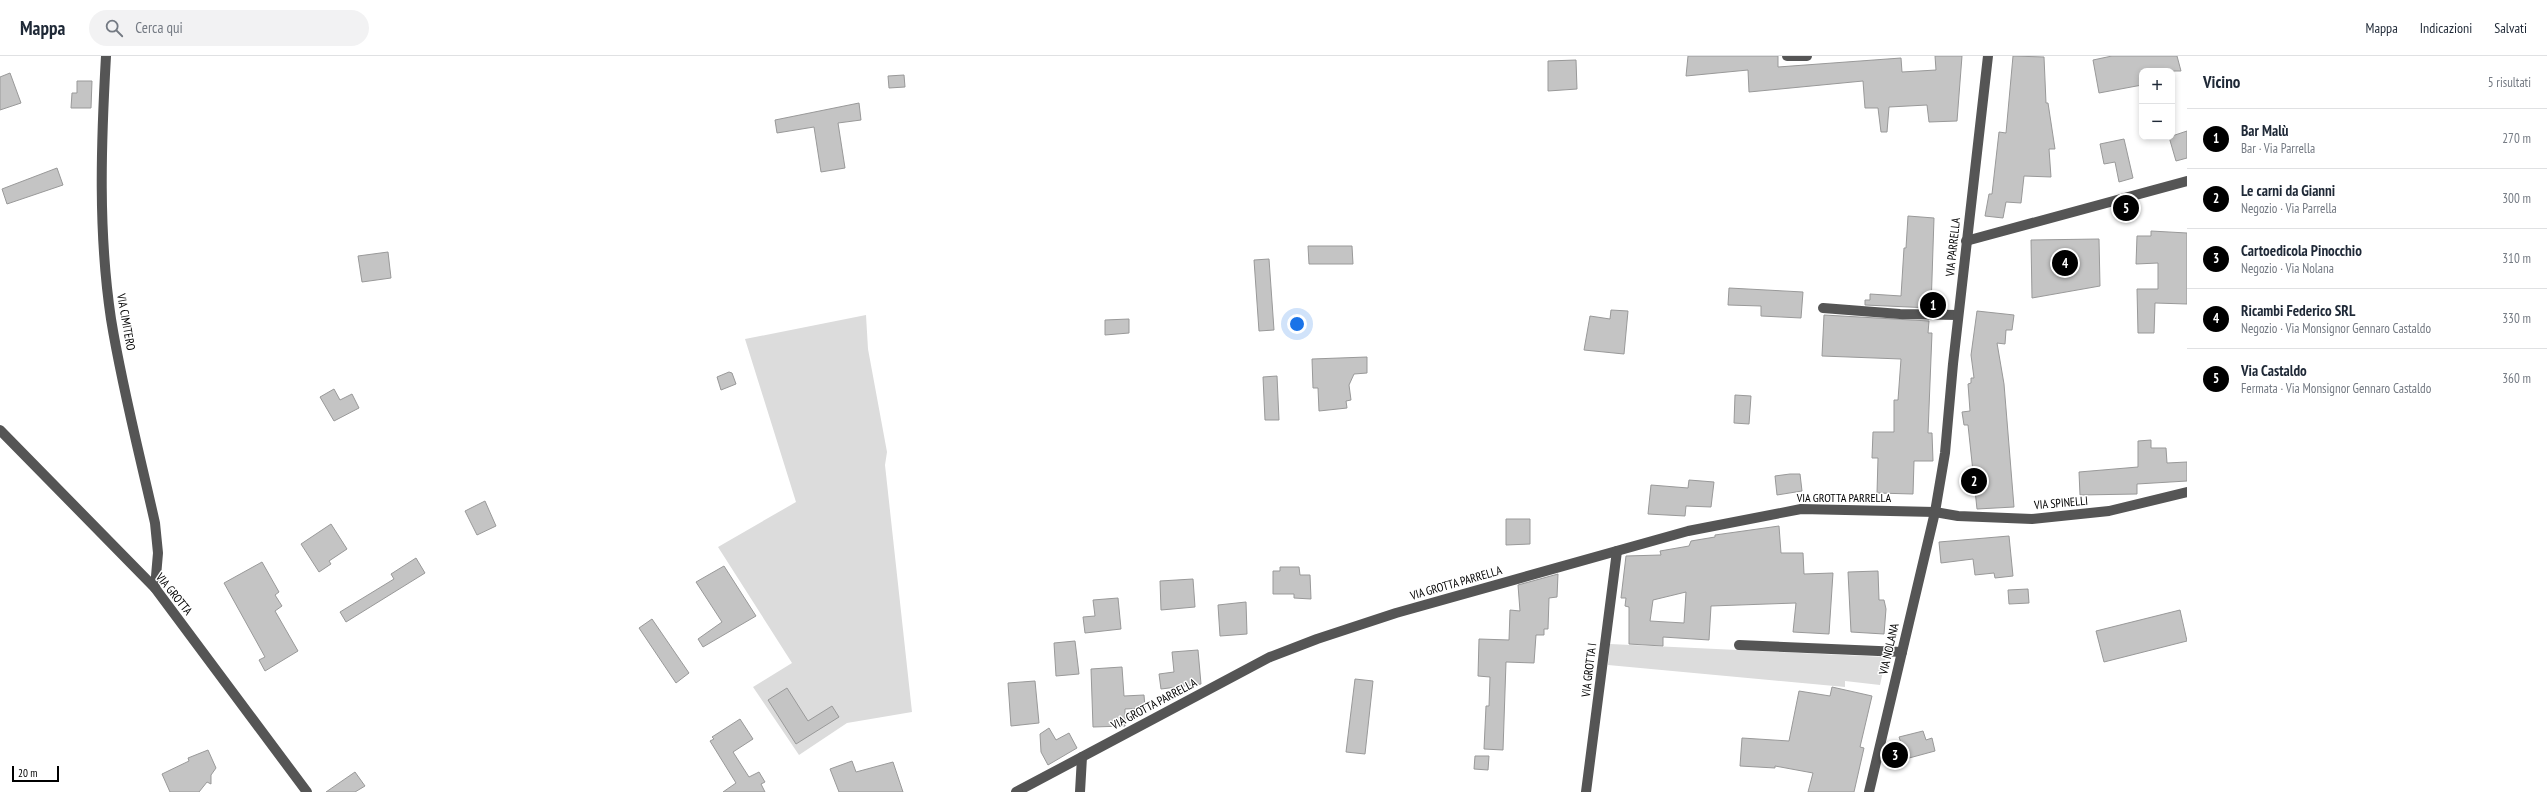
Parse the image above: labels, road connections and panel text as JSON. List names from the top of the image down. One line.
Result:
{"streets":{"street":["VIA PARRELLA","VIA CIMITERO","VIA GROTTA PARRELLA","VIA SPINELLI","VIA GROTTA","VIA NOLANA","VIA GROTTA I"]},"crossings":[["VIA PARRELLA","VIA GROTTA PARRELLA"],["VIA PARRELLA","VIA SPINELLI"],["VIA PARRELLA","VIA NOLANA"],["VIA CIMITERO","VIA GROTTA"],["VIA GROTTA PARRELLA","VIA SPINELLI"],["VIA GROTTA PARRELLA","VIA NOLANA"],["VIA GROTTA PARRELLA","VIA GROTTA I"],["VIA SPINELLI","VIA NOLANA"]],"scale_bar":"20 m","page":{"header":"Mappa","search":"Cerca qui","nav":["Mappa","Indicazioni","Salvati"],"heading":["Vicino","5 risultati"],"map_buttons":["+","−"],"list":[{"mark":"1","name":"Bar Malù","note":"Bar · Via Parrella","value":"270 m"},{"mark":"2","name":"Le carni da Gianni","note":"Negozio · Via Parrella","value":"300 m"},{"mark":"3","name":"Cartoedicola Pinocchio","note":"Negozio · Via Nolana","value":"310 m"},{"mark":"4","name":"Ricambi Federico SRL","note":"Negozio · Via Monsignor Gennaro Castaldo","value":"330 m"},{"mark":"5","name":"Via Castaldo","note":"Fermata · Via Monsignor Gennaro Castaldo","value":"360 m"}],"pins":["5","4","1","2","3"],"scale":"20 m"}}
